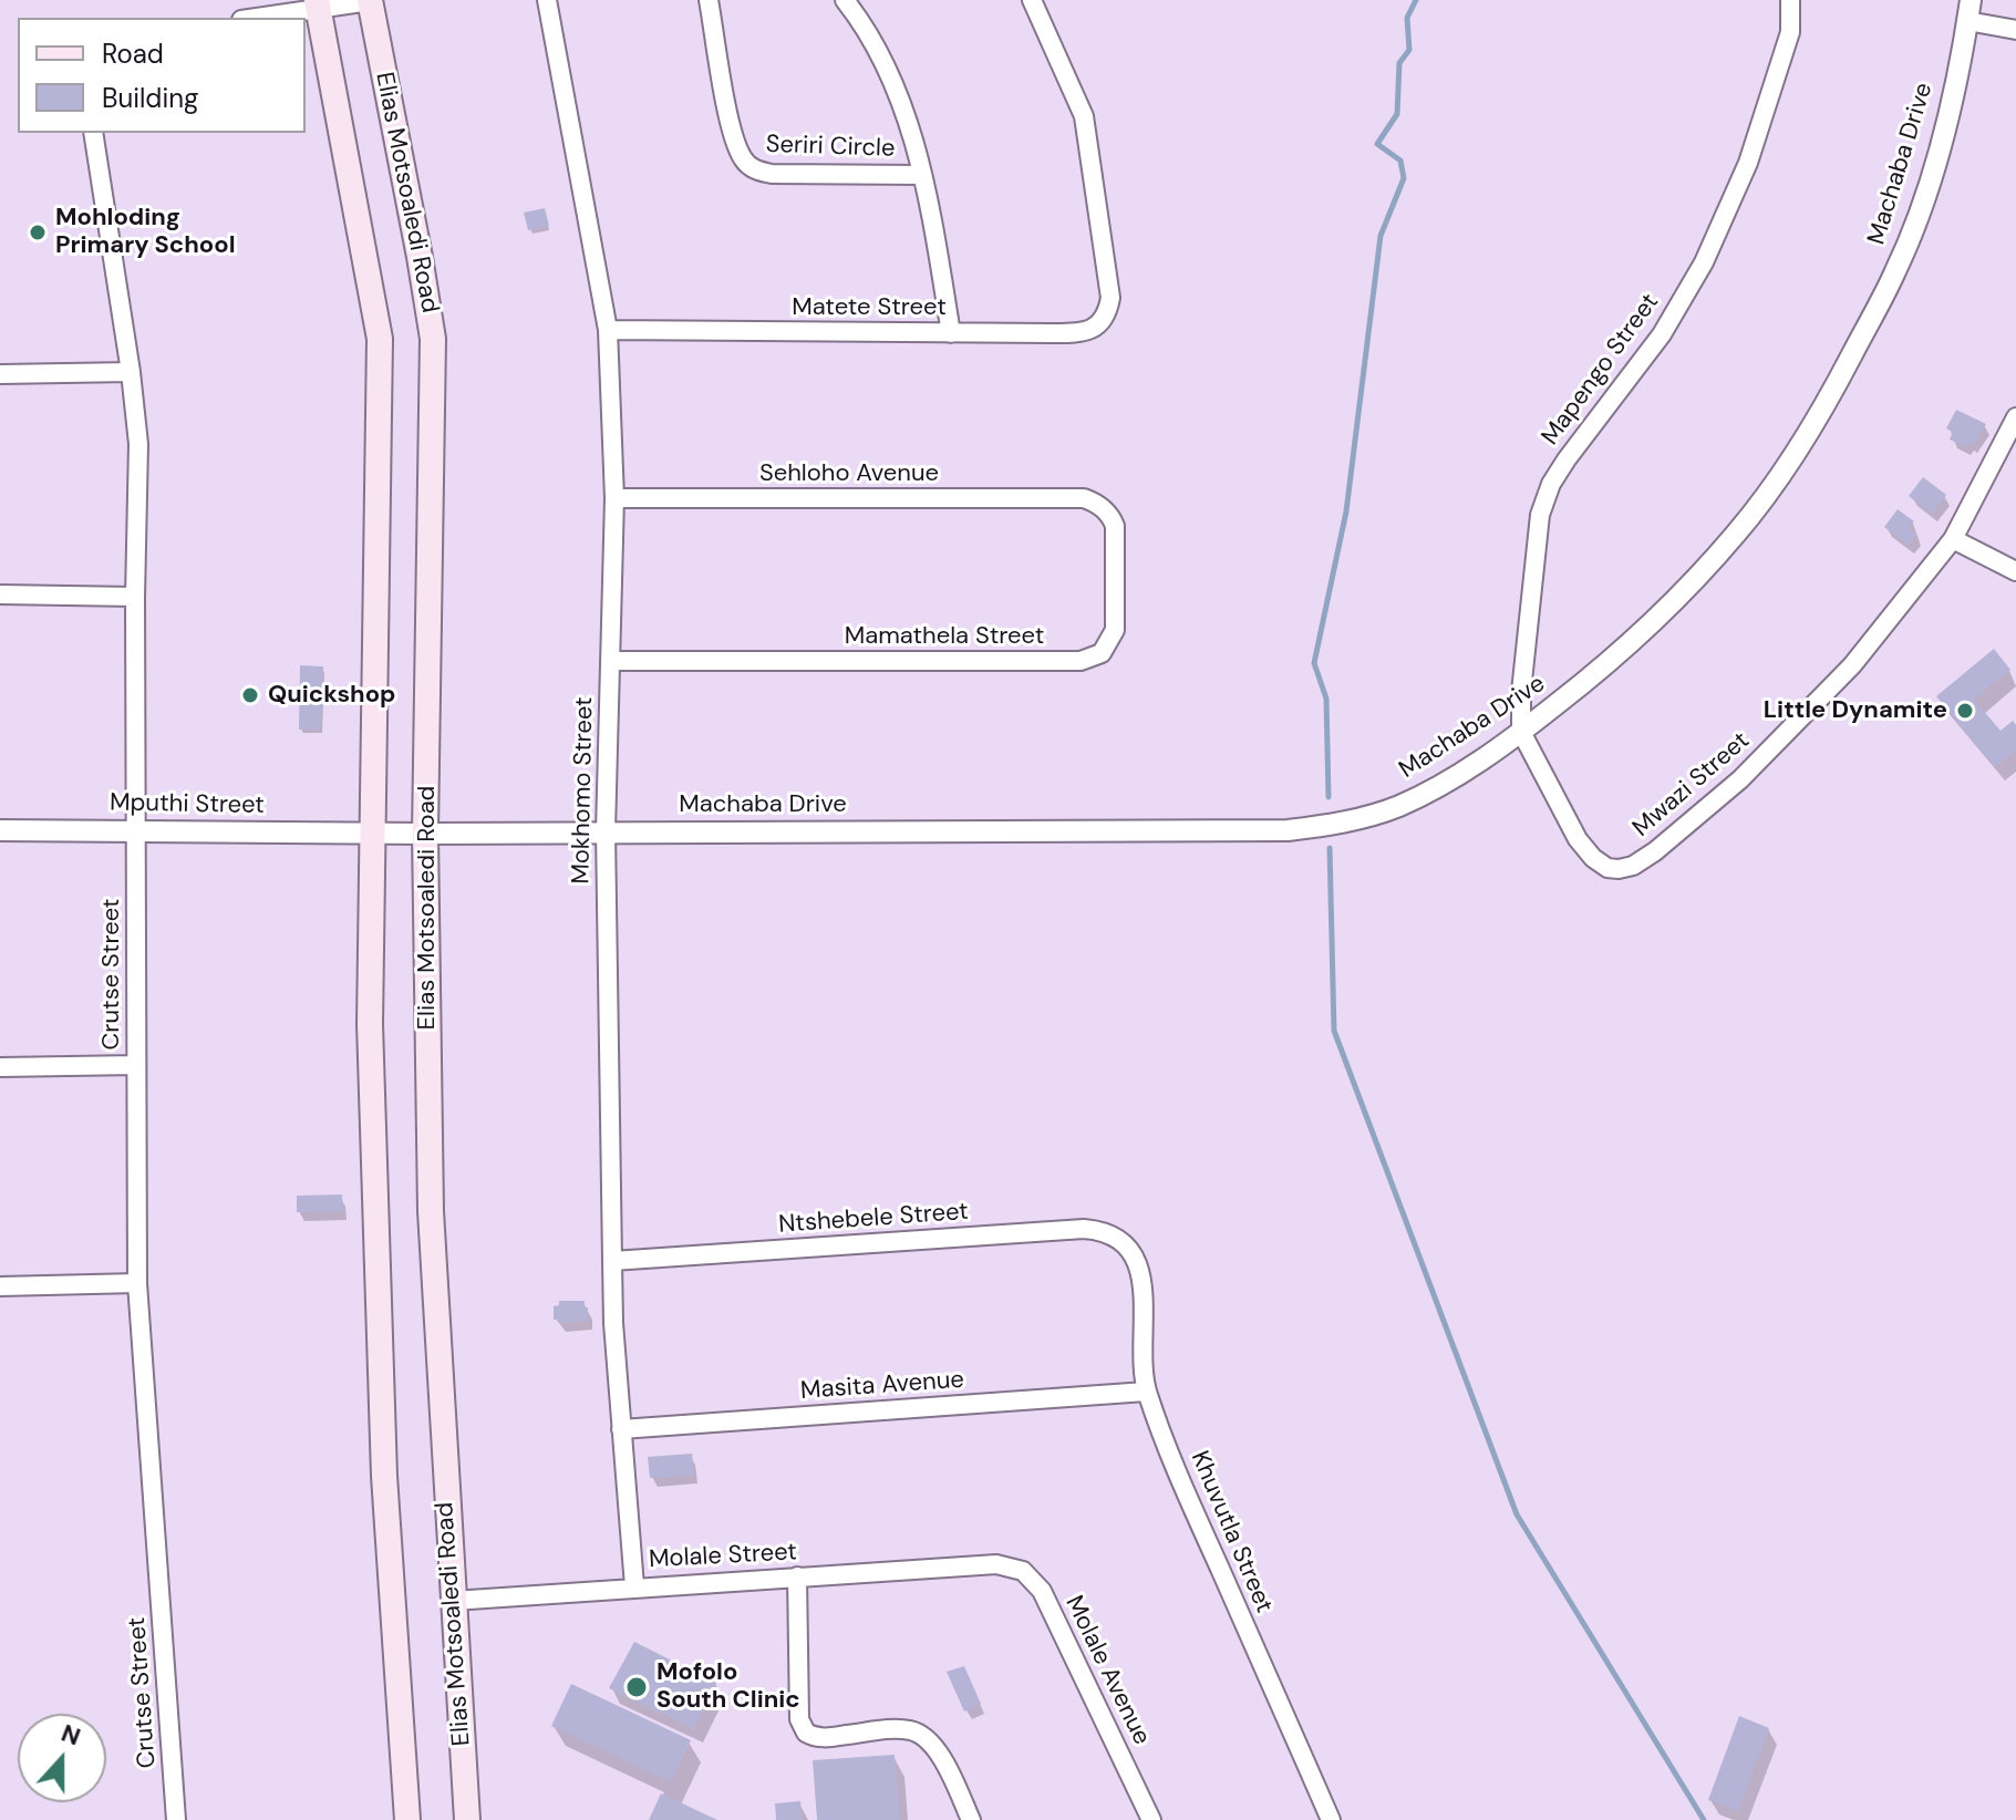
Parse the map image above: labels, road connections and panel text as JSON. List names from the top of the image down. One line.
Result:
{"streets":{"main road":["Elias Motsoaledi Road"],"street":["Seriri Circle","Machaba Drive","Matete Street","Mapengo Street","Sehloho Avenue","Mamathela Street","Mwazi Street","Mokhomo Street","Mputhi Street","Crutse Street","Ntshebele Street","Masita Avenue","Khuvutla Street","Molale Street","Molale Avenue"]},"crossings":[["Seriri Circle","Matete Street"],["Machaba Drive","Elias Motsoaledi Road"],["Machaba Drive","Mapengo Street"],["Machaba Drive","Mwazi Street"],["Machaba Drive","Mokhomo Street"],["Machaba Drive","Mputhi Street"],["Elias Motsoaledi Road","Molale Street"],["Matete Street","Mokhomo Street"],["Mapengo Street","Mwazi Street"],["Sehloho Avenue","Mamathela Street"],["Sehloho Avenue","Mokhomo Street"],["Mamathela Street","Mokhomo Street"],["Mokhomo Street","Ntshebele Street"],["Mokhomo Street","Masita Avenue"],["Mokhomo Street","Molale Street"],["Mputhi Street","Crutse Street"],["Ntshebele Street","Khuvutla Street"],["Masita Avenue","Khuvutla Street"],["Molale Street","Molale Avenue"]],"places":["Mohloding Primary School","Quickshop","Little Dynamite","Mofolo South Clinic"],"legend":["Road","Building"],"north":"top"}
